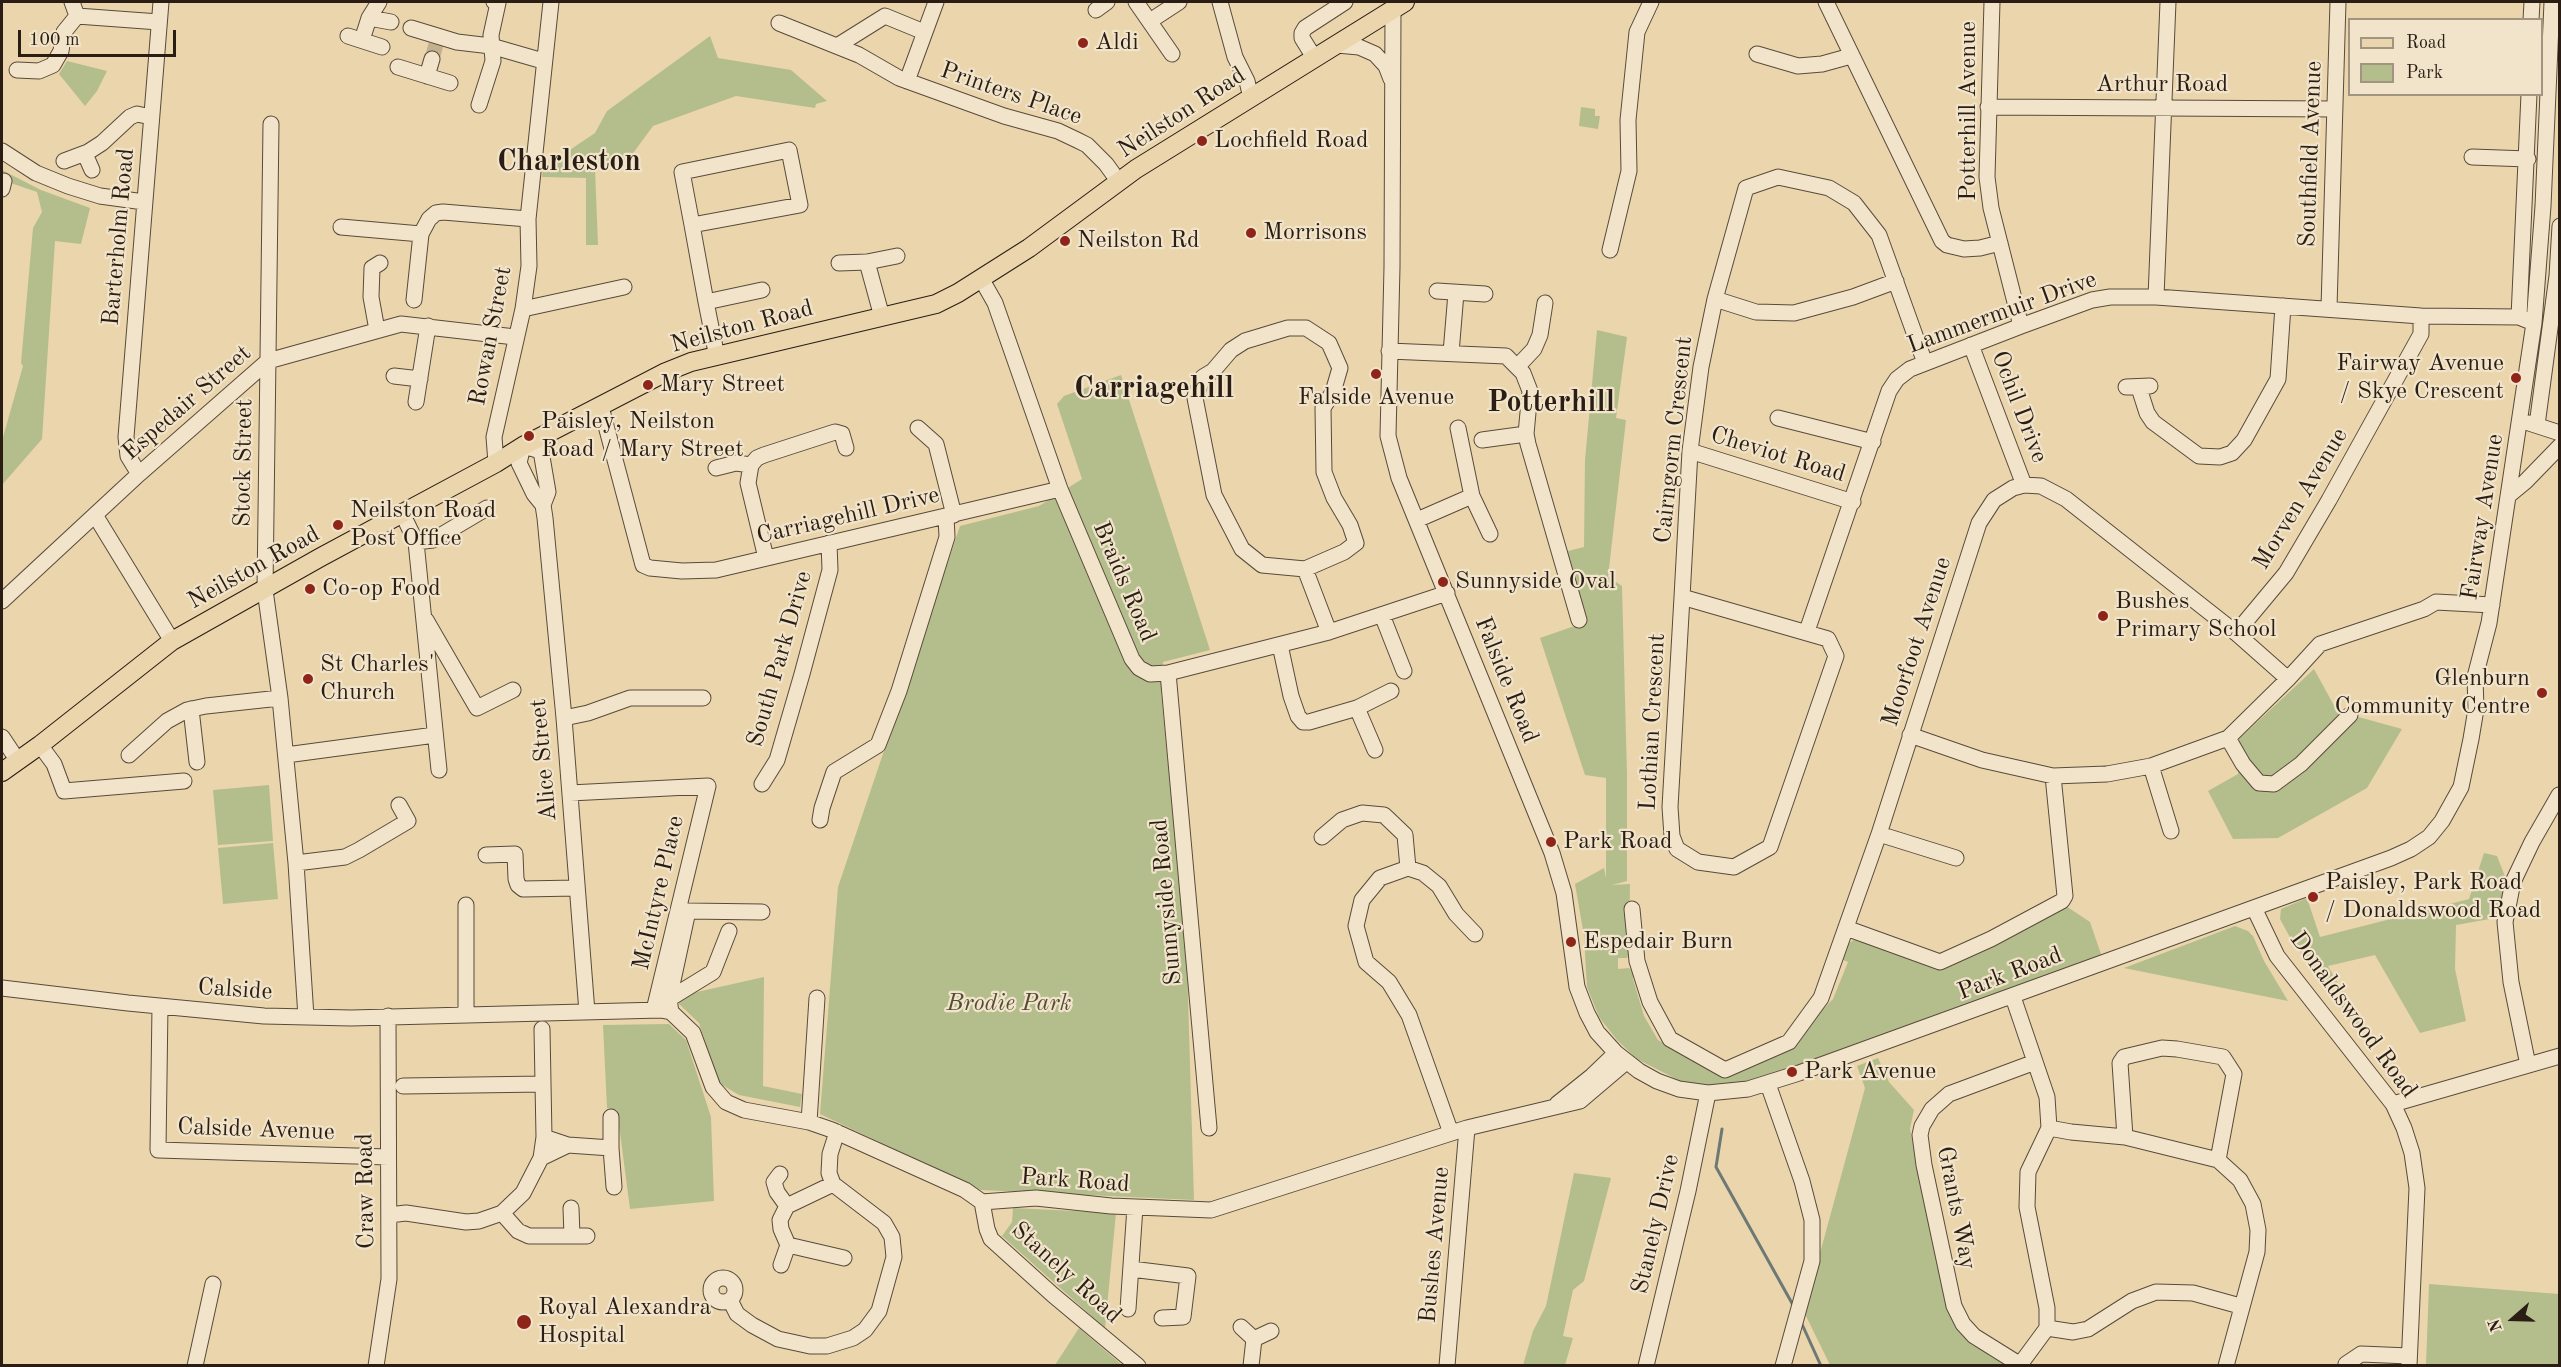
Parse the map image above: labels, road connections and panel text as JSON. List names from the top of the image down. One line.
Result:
{"streets":{"main road":["Neilston Road"],"street":["Arthur Road","Printers Place","Potterhill Avenue","Southfield Avenue","Barterholm Road","Lammermuir Drive","Rowan Street","Espedair Street","Ochil Drive","Cairngorm Crescent","Cheviot Road","Stock Street","Morven Avenue","Carriagehill Drive","Fairway Avenue","Braids Road","Moorfoot Avenue","South Park Drive","Falside Road","Lothian Crescent","Alice Street","McIntyre Place","Sunnyside Road","Park Road","Calside","Donaldswood Road","Calside Avenue","Craw Road","Grants Way","Stanely Drive","Bushes Avenue","Stanely Road"]},"crossings":[["Arthur Road","Potterhill Avenue"],["Arthur Road","Southfield Avenue"],["Printers Place","Neilston Road"],["Potterhill Avenue","Lammermuir Drive"],["Neilston Road","Rowan Street"],["Neilston Road","Stock Street"],["Neilston Road","Carriagehill Drive"],["Neilston Road","Braids Road"],["Neilston Road","Falside Road"],["Neilston Road","Alice Street"],["Southfield Avenue","Lammermuir Drive"],["Barterholm Road","Espedair Street"],["Lammermuir Drive","Ochil Drive"],["Lammermuir Drive","Cairngorm Crescent"],["Lammermuir Drive","Cheviot Road"],["Lammermuir Drive","Morven Avenue"],["Lammermuir Drive","Fairway Avenue"],["Lammermuir Drive","Lothian Crescent"],["Rowan Street","Espedair Street"],["Espedair Street","Stock Street"],["Ochil Drive","Moorfoot Avenue"],["Cairngorm Crescent","Cheviot Road"],["Cairngorm Crescent","Lothian Crescent"],["Stock Street","Calside"],["Carriagehill Drive","Braids Road"],["Carriagehill Drive","South Park Drive"],["Fairway Avenue","Park Road"],["Fairway Avenue","Donaldswood Road"],["Braids Road","Falside Road"],["Braids Road","Sunnyside Road"],["Falside Road","Park Road"],["Alice Street","McIntyre Place"],["Alice Street","Calside"],["McIntyre Place","Calside"],["Park Road","Donaldswood Road"],["Park Road","Stanely Drive"],["Park Road","Bushes Avenue"],["Park Road","Stanely Road"],["Calside","Calside Avenue"],["Calside","Craw Road"],["Calside Avenue","Craw Road"]],"districts":["Charleston","Carriagehill","Potterhill"],"parks":["Brodie Park"],"places":["Aldi","Lochfield Road","Morrisons","Neilston Rd","Falside Avenue","Fairway Avenue / Skye Crescent","Mary Street","Paisley, Neilston Road / Mary Street","Neilston Road Post Office","Sunnyside Oval","Co-op Food","Bushes Primary School","St Charles' Church","Glenburn Community Centre","Park Road","Paisley, Park Road / Donaldswood Road","Espedair Burn","Park Avenue","Royal Alexandra Hospital"],"legend":["Road","Park"],"scale_bar":"100 m","north":"left"}
